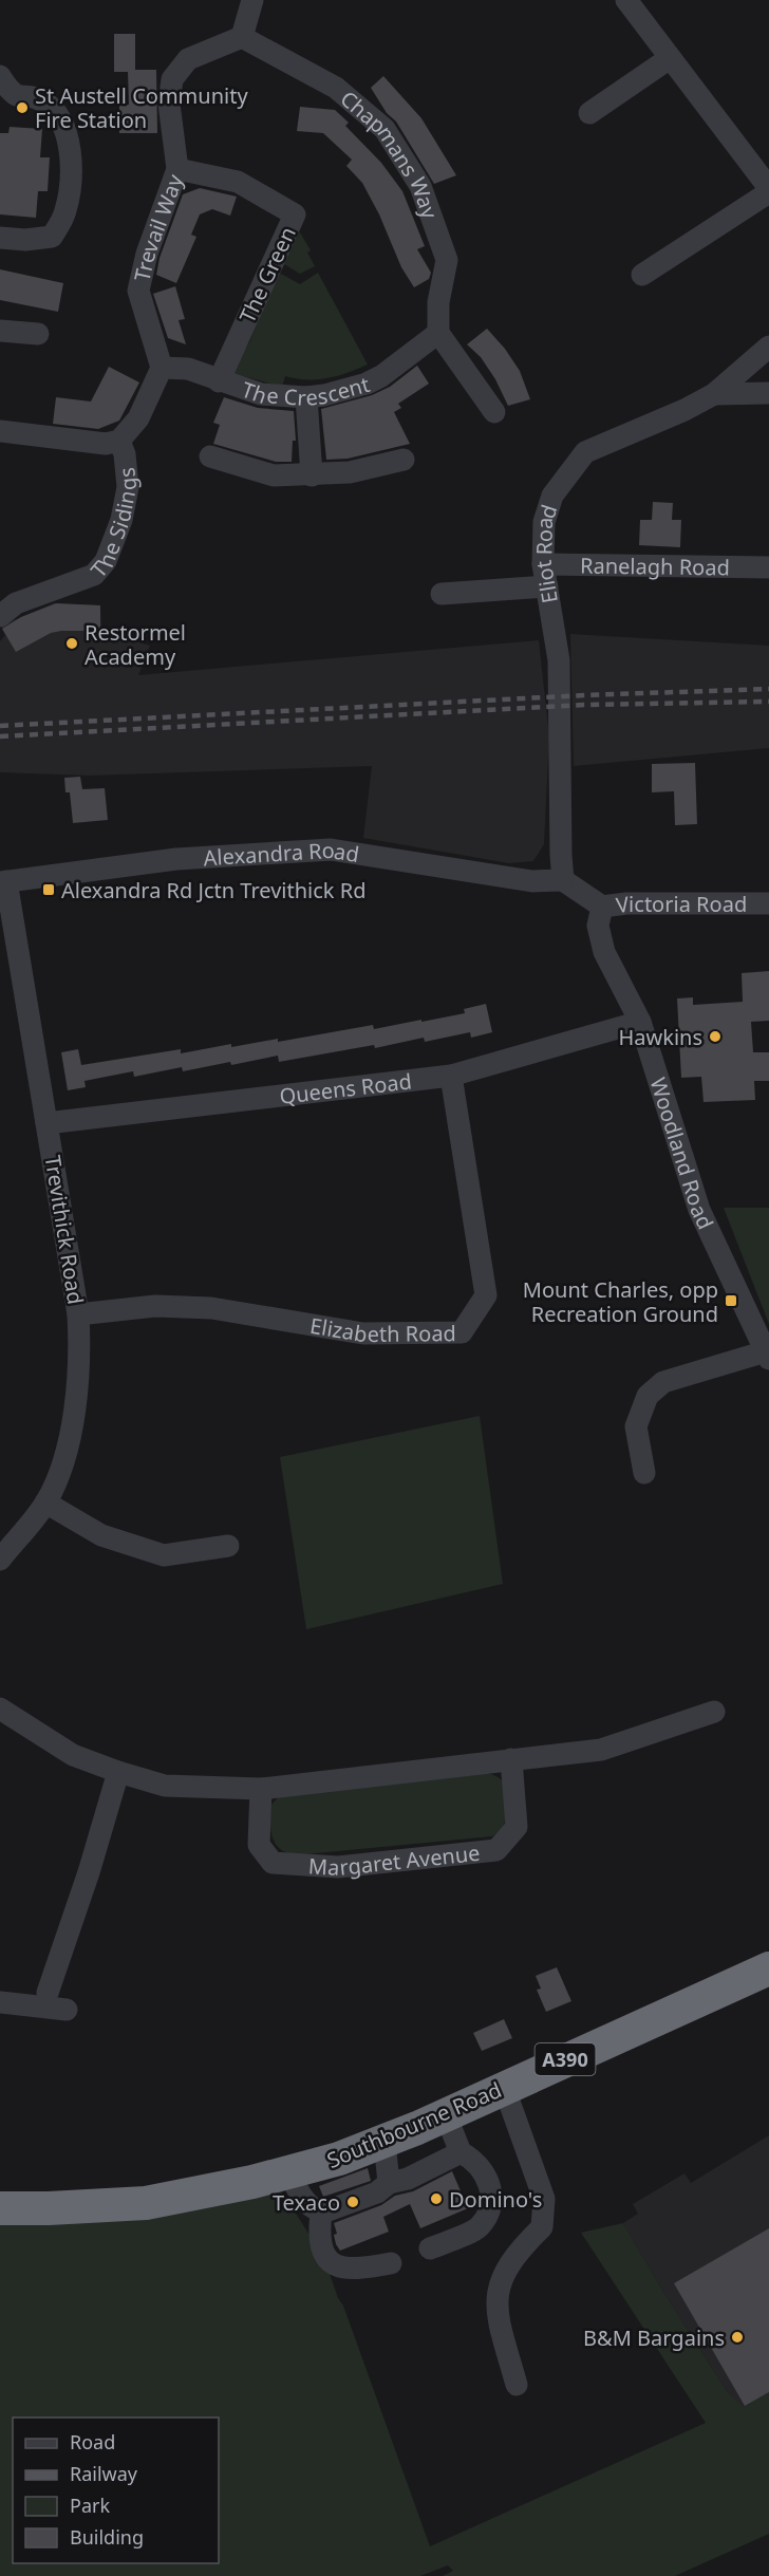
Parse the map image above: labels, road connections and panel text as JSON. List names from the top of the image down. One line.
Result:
{"streets":{"highway":["A390","Southbourne Road"],"street":["Chapmans Way","Trevail Way","The Green","The Crescent","The Sidings","Eliot Road","Ranelagh Road","Alexandra Road","Victoria Road","Queens Road","Woodland Road","Trevithick Road","Elizabeth Road","Margaret Avenue"]},"crossings":[["Chapmans Way","Trevail Way"],["Chapmans Way","The Crescent"],["Trevail Way","The Green"],["Trevail Way","The Crescent"],["The Green","The Crescent"],["Eliot Road","Ranelagh Road"],["Eliot Road","Alexandra Road"],["Eliot Road","Victoria Road"],["Alexandra Road","Victoria Road"],["Alexandra Road","Trevithick Road"],["Victoria Road","Woodland Road"],["Queens Road","Woodland Road"],["Queens Road","Trevithick Road"],["Queens Road","Elizabeth Road"],["Trevithick Road","Elizabeth Road"]],"places":{"other":["St Austell Community Fire Station","Restormel Academy","Hawkins","Domino's","Texaco","B&M Bargains"],"transit":["Alexandra Rd Jctn Trevithick Rd","Mount Charles, opp Recreation Ground"]},"legend":["Road","Railway","Park","Building"]}
